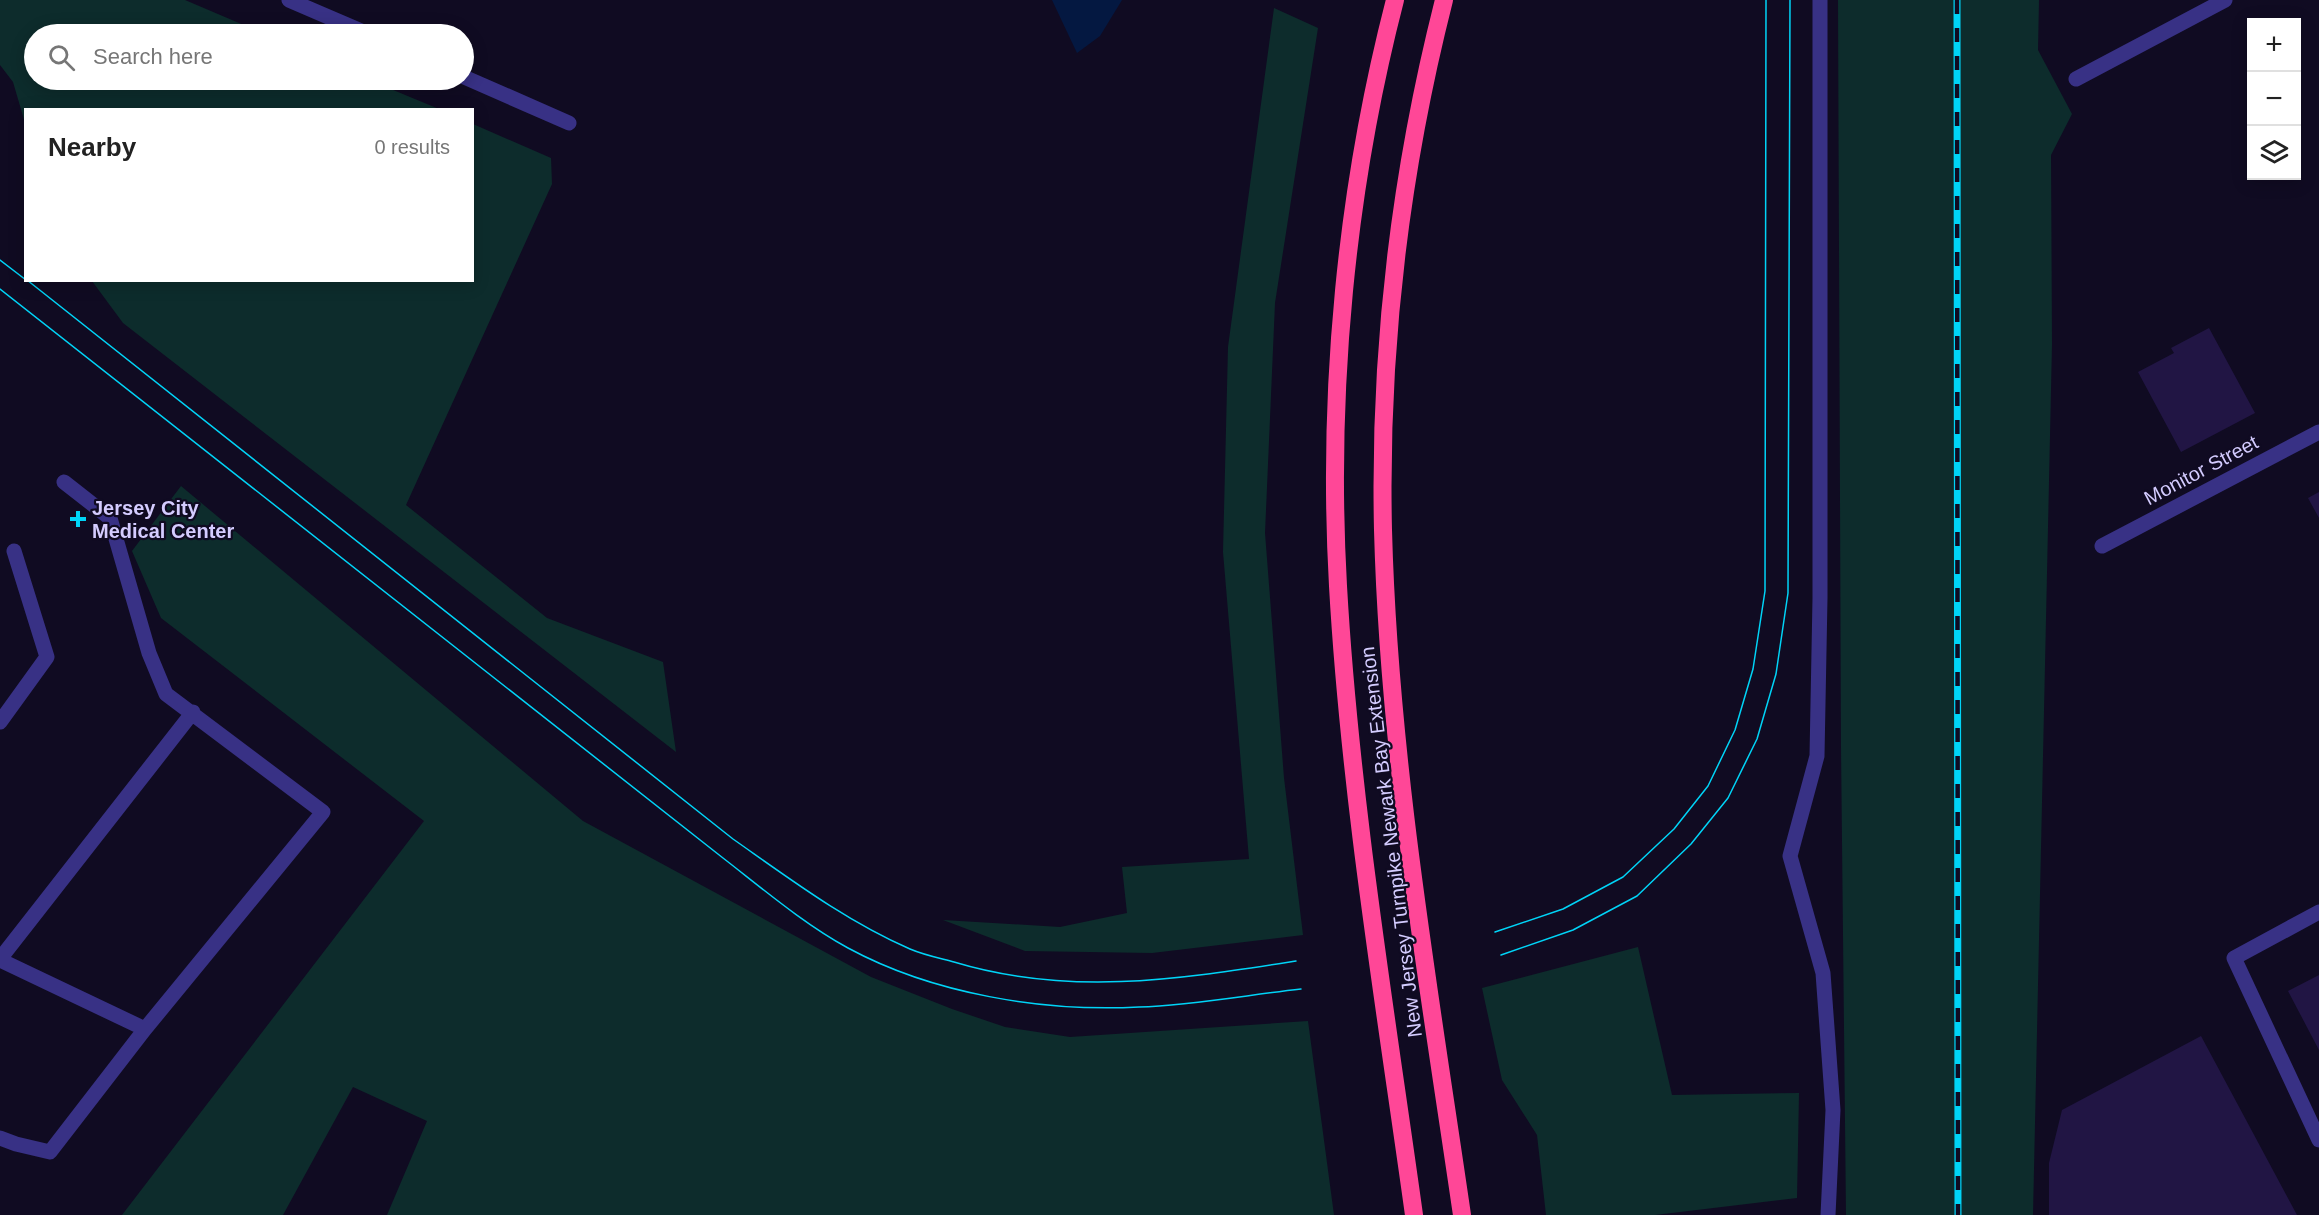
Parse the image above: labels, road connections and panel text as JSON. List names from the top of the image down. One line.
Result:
{"streets":{"highway":["New Jersey Turnpike Newark Bay Extension"],"street":["Monitor Street"]},"places":{"health":["Jersey City Medical Center"]},"page":{"map_buttons":["+","−"],"search":"Search here","heading":["Nearby","0 results"]}}
